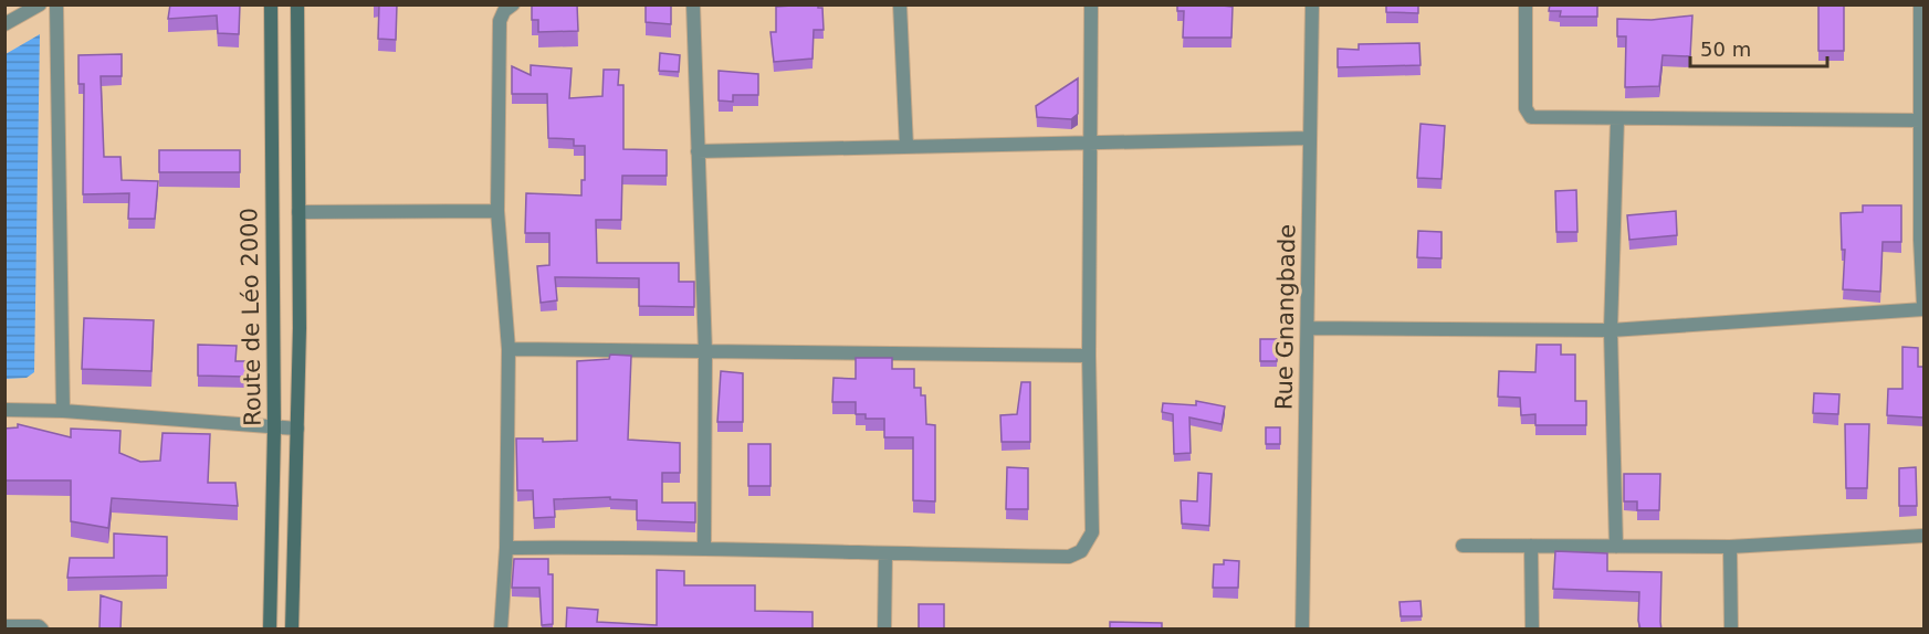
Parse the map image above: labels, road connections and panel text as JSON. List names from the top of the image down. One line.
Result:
{"streets":{"street":["Route de Léo 2000","Rue Gnangbade"]},"scale_bar":"50 m"}
